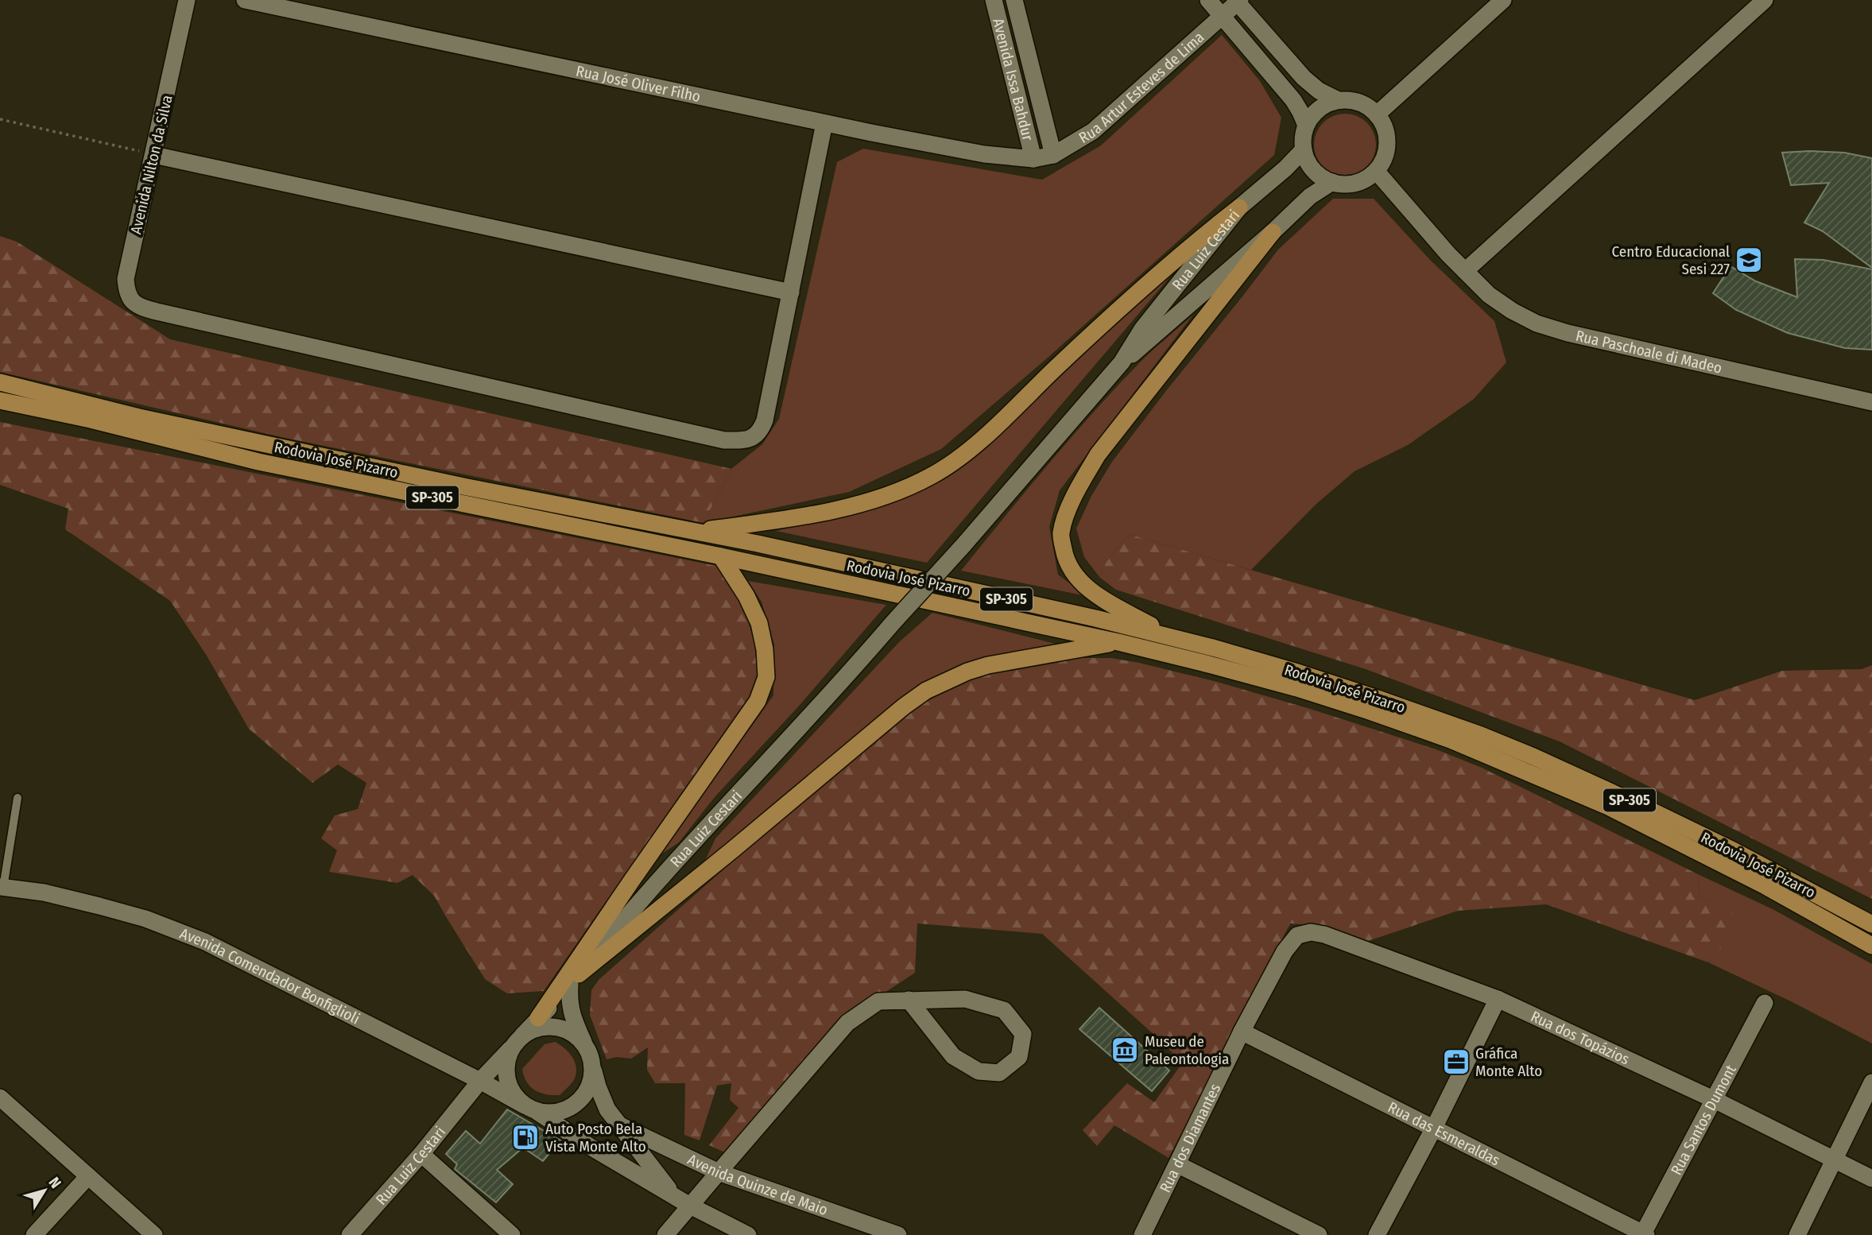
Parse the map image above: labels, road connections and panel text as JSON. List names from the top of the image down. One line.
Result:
{"streets":{"main road":["Rodovia José Pizarro","SP-305"],"street":["Avenida Issa Bahdur","Rua José Oliver Filho","Rua Artur Esteves de Lima","Avenida Nilton da Silva","Rua Luiz Cestari","Rua Paschoale di Madeo","Avenida Comendador Bonfiglioli","Rua dos Topázios","Rua Santos Dumont","Rua das Esmeraldas","Rua dos Diamantes","Avenida Quinze de Maio"]},"crossings":[["Avenida Issa Bahdur","Rua José Oliver Filho"],["Avenida Issa Bahdur","Rua Artur Esteves de Lima"],["Rua José Oliver Filho","Rua Artur Esteves de Lima"],["Rua Luiz Cestari","Rua Paschoale di Madeo"],["Rua Luiz Cestari","Avenida Comendador Bonfiglioli"],["Rua dos Topázios","Rua Santos Dumont"],["Rua dos Topázios","Rua dos Diamantes"],["Rua Santos Dumont","Rua das Esmeraldas"],["Rua das Esmeraldas","Rua dos Diamantes"]],"places":{"school or university":["Centro Educacional Sesi 227"],"museum":["Museu de Paleontologia"],"office":["Gráfica Monte Alto"],"fuel station":["Auto Posto Bela Vista Monte Alto"]},"north":"top right"}
